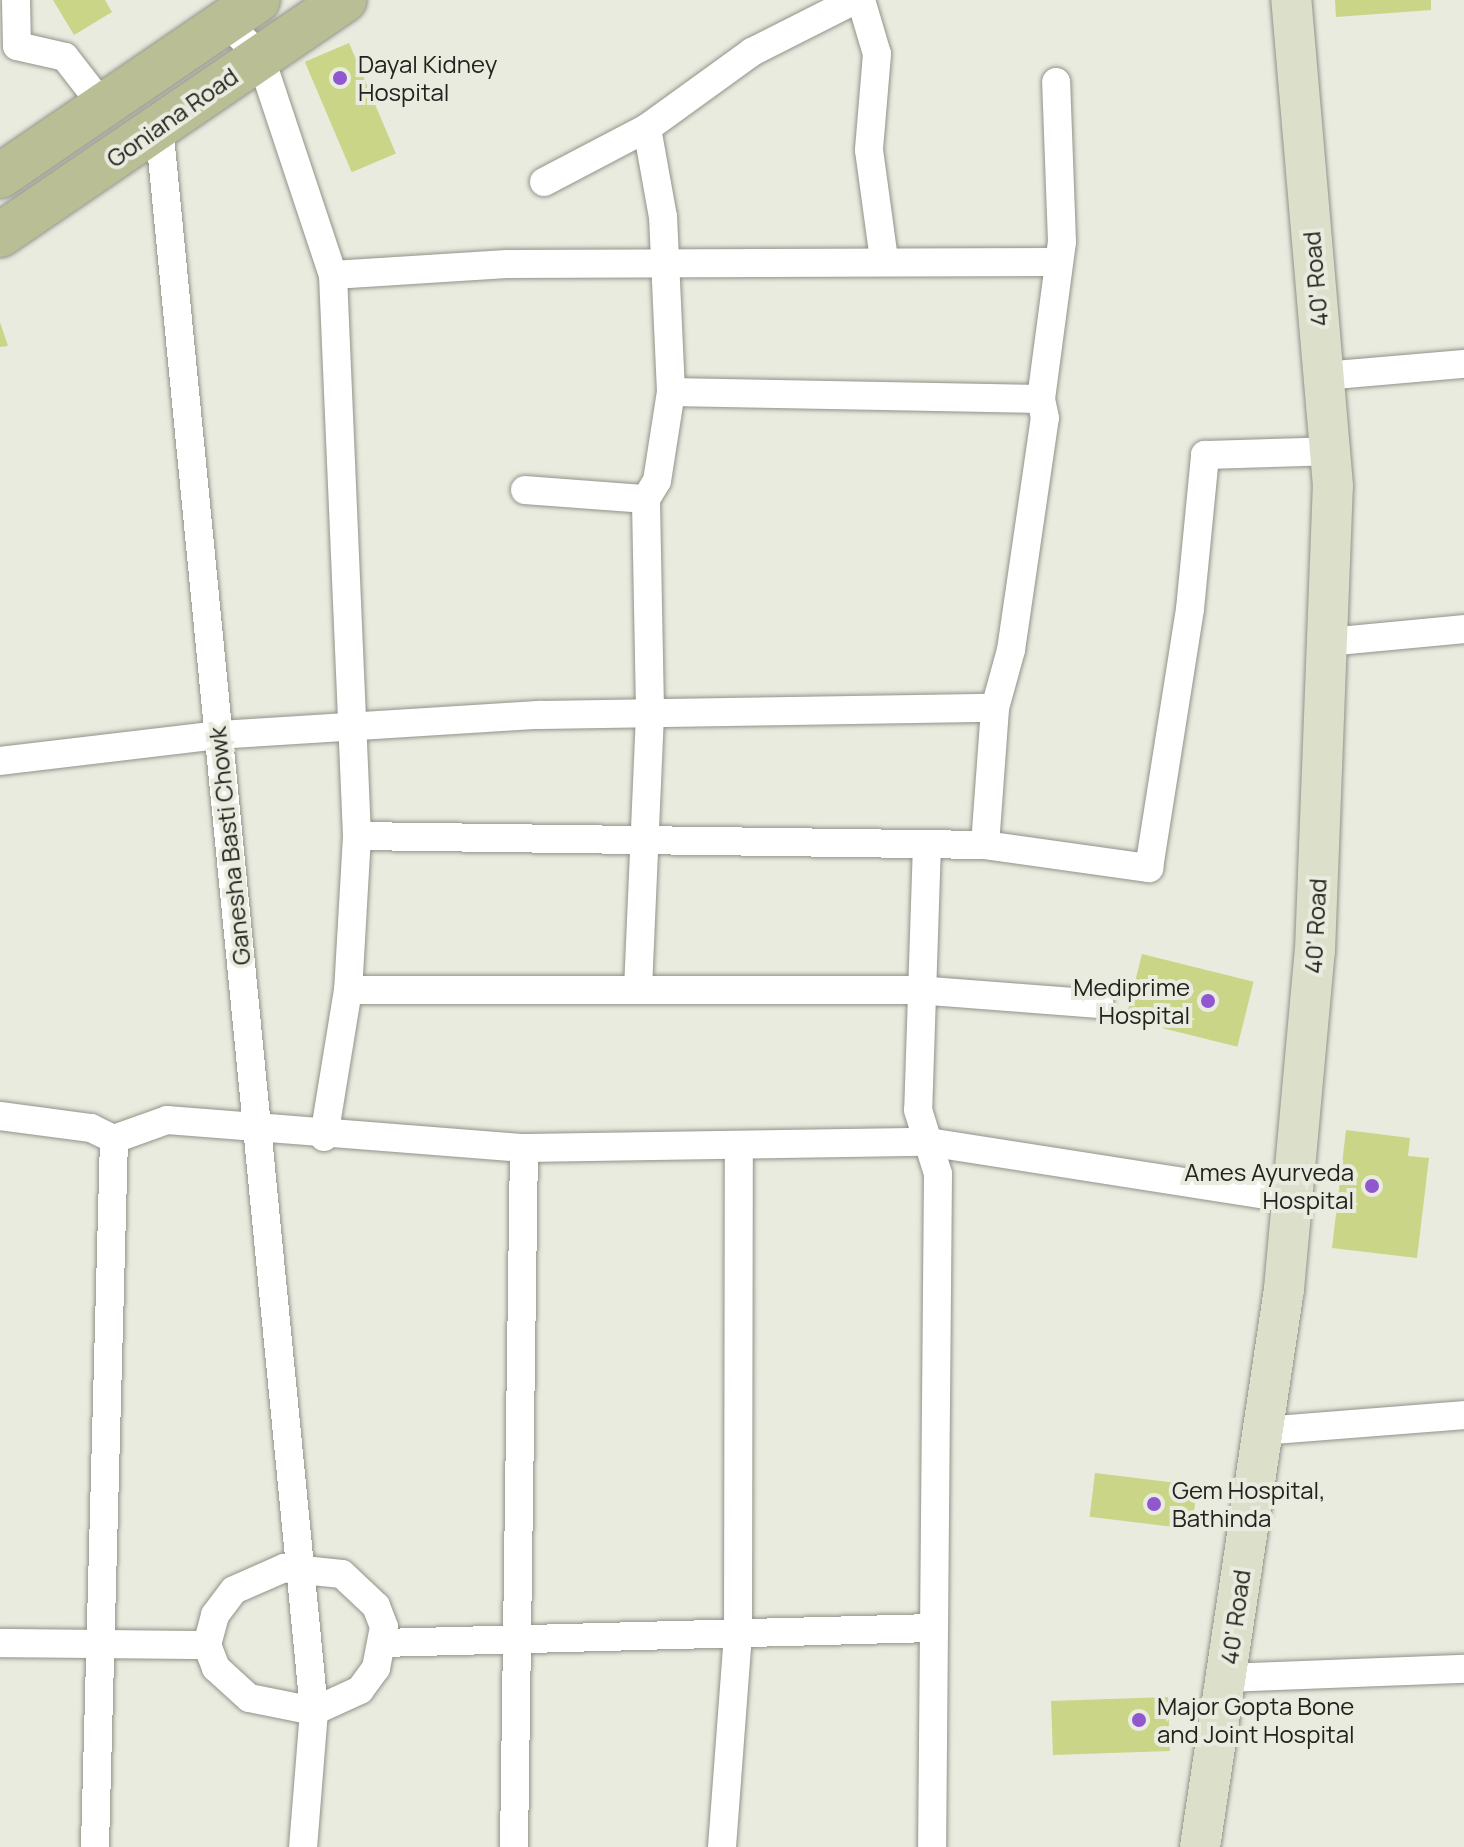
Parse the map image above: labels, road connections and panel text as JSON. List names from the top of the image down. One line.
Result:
{"streets":{"main road":["Goniana Road"],"street":["40' Road","Ganesha Basti Chowk"]},"crossings":[["Goniana Road","Ganesha Basti Chowk"]],"places":["Dayal Kidney Hospital","Mediprime Hospital","Ames Ayurveda Hospital","Gem Hospital, Bathinda","Major Gopta Bone and Joint Hospital"]}
